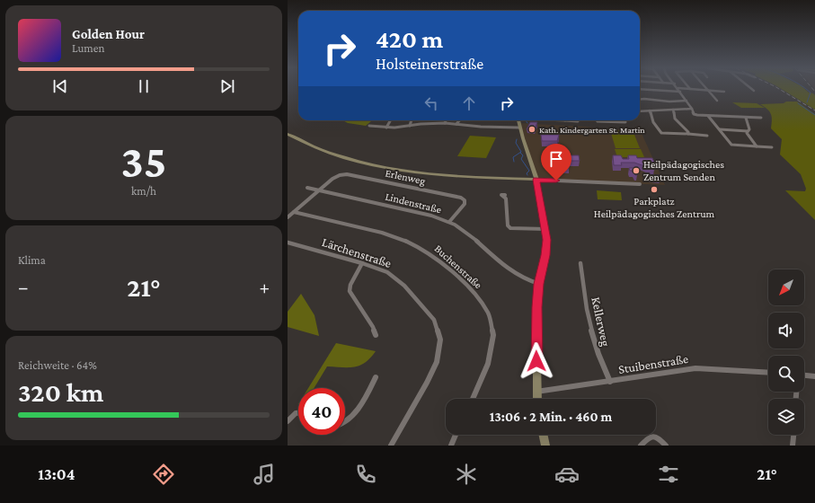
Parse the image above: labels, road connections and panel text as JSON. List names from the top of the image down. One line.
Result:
{"streets":{"street":["Erlenweg","Lindenstraße","Lärchenstraße","Buchenstraße","Kellerweg","Stuibenstraße"]},"crossings":[["Erlenweg","Lindenstraße"],["Kellerweg","Stuibenstraße"]],"places":["Kath. Kindergarten St. Martin","Heilpädagogisches Zentrum Senden","Parkplatz Heilpädagogisches Zentrum"],"north":"bottom left","page":{"turn":["420 m","Holsteinerstraße"],"song":["Golden Hour","Lumen"],"tile":[["35","km/h"],"Klima",["Reichweite · 64%","320 km"]],"heat":["−","21°","+"],"limit":"40","trip":"13:06 · 2 Min. · 460 m","tabs":["13:04","21°"]}}
